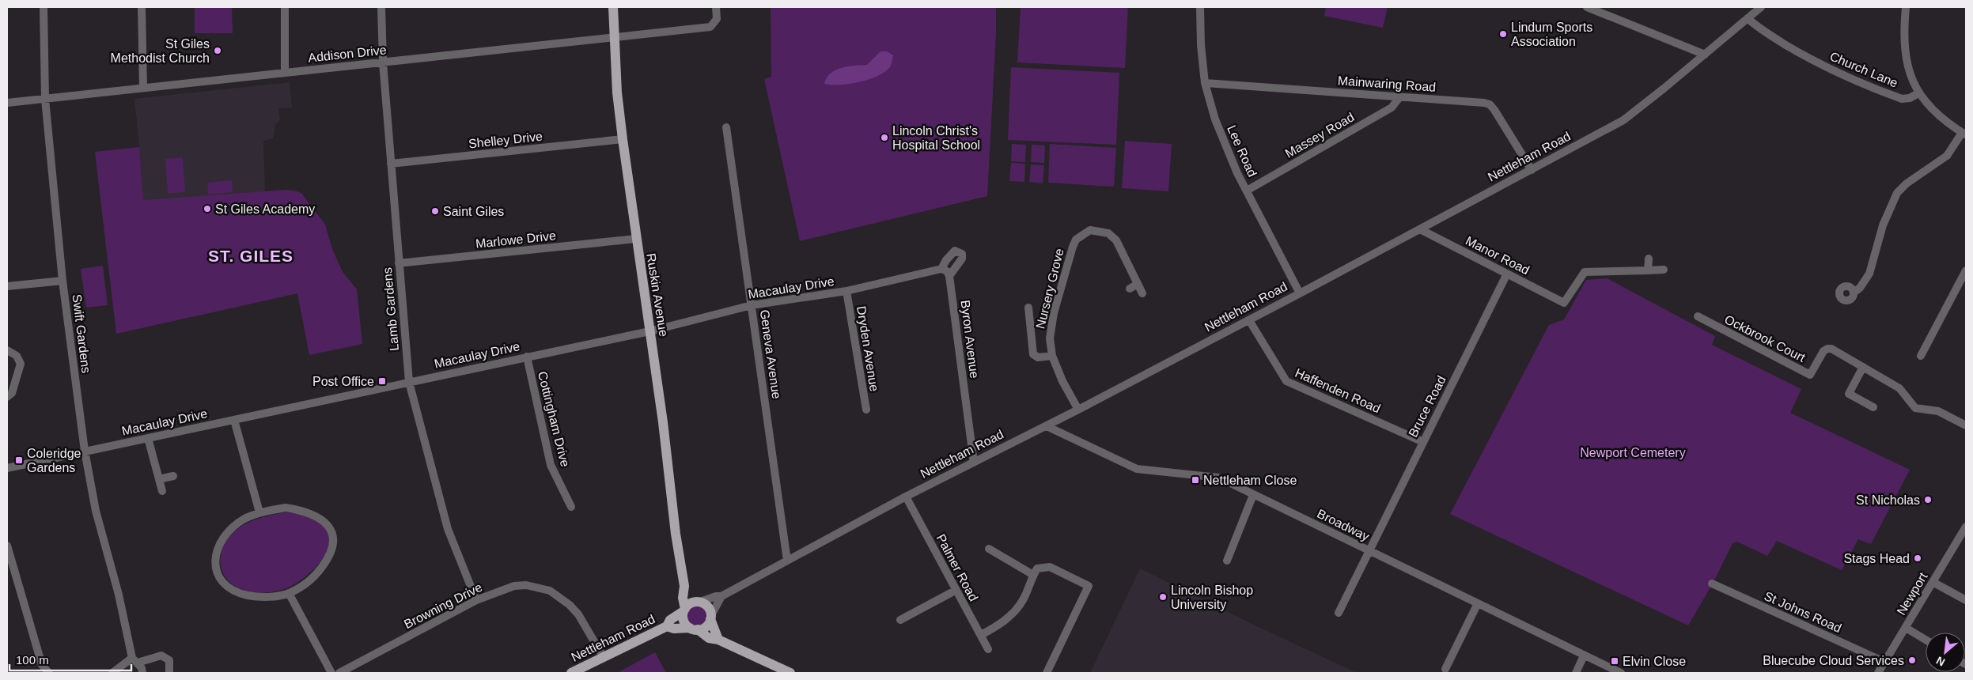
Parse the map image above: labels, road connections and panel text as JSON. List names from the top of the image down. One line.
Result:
{"streets":{"main road":["Nettleham Road","Ruskin Avenue"],"street":["Addison Drive","Church Lane","Mainwaring Road","Massey Road","Shelley Drive","Lee Road","Marlowe Drive","Manor Road","Macaulay Drive","Nursery Grove","Lamb Gardens","Swift Gardens","Ockbrook Court","Byron Avenue","Dryden Avenue","Geneva Avenue","Haffenden Road","Bruce Road","Cottingham Drive","Broadway","Palmer Road","Newport","Browning Drive","St Johns Road"]},"crossings":[["Addison Drive","Ruskin Avenue"],["Addison Drive","Lamb Gardens"],["Addison Drive","Swift Gardens"],["Church Lane","Nettleham Road"],["Mainwaring Road","Massey Road"],["Mainwaring Road","Lee Road"],["Mainwaring Road","Nettleham Road"],["Massey Road","Lee Road"],["Shelley Drive","Ruskin Avenue"],["Shelley Drive","Lamb Gardens"],["Lee Road","Nettleham Road"],["Nettleham Road","Manor Road"],["Nettleham Road","Nursery Grove"],["Nettleham Road","Ruskin Avenue"],["Nettleham Road","Byron Avenue"],["Nettleham Road","Geneva Avenue"],["Nettleham Road","Haffenden Road"],["Nettleham Road","Broadway"],["Nettleham Road","Palmer Road"],["Nettleham Road","Browning Drive"],["Marlowe Drive","Ruskin Avenue"],["Marlowe Drive","Lamb Gardens"],["Manor Road","Bruce Road"],["Macaulay Drive","Ruskin Avenue"],["Macaulay Drive","Lamb Gardens"],["Macaulay Drive","Swift Gardens"],["Macaulay Drive","Dryden Avenue"],["Macaulay Drive","Geneva Avenue"],["Macaulay Drive","Cottingham Drive"],["Lamb Gardens","Browning Drive"],["Haffenden Road","Bruce Road"],["Bruce Road","Broadway"],["Newport","St Johns Road"]],"districts":["ST. GILES"],"parks":["Newport Cemetery"],"places":{"other":["Lindum Sports Association","St Giles Methodist Church","Lincoln Christ's Hospital School","St Giles Academy","Saint Giles","St Nicholas","Stags Head","Lincoln Bishop University","Bluecube Cloud Services"],"transit":["Post Office","Coleridge Gardens","Nettleham Close","Elvin Close"]},"scale_bar":"100 m","north":"bottom left"}
